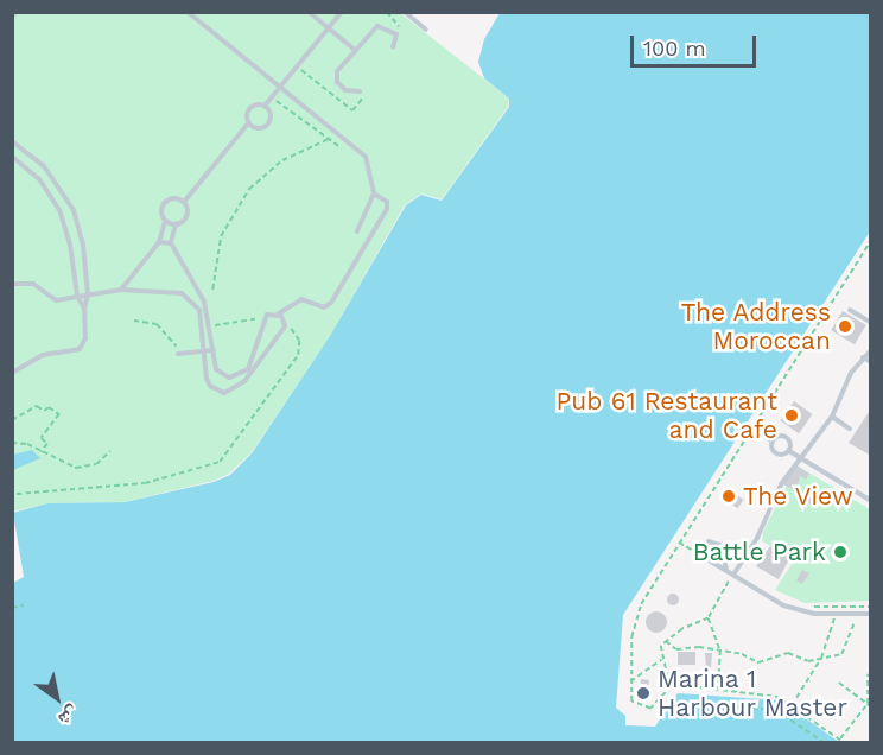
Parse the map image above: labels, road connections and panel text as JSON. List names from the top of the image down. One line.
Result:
{"places":["The Address Moroccan","Pub 61 Restaurant and Cafe","The View","Battle Park","Marina 1 Harbour Master"],"scale_bar":"100 m","north":"bottom right"}
